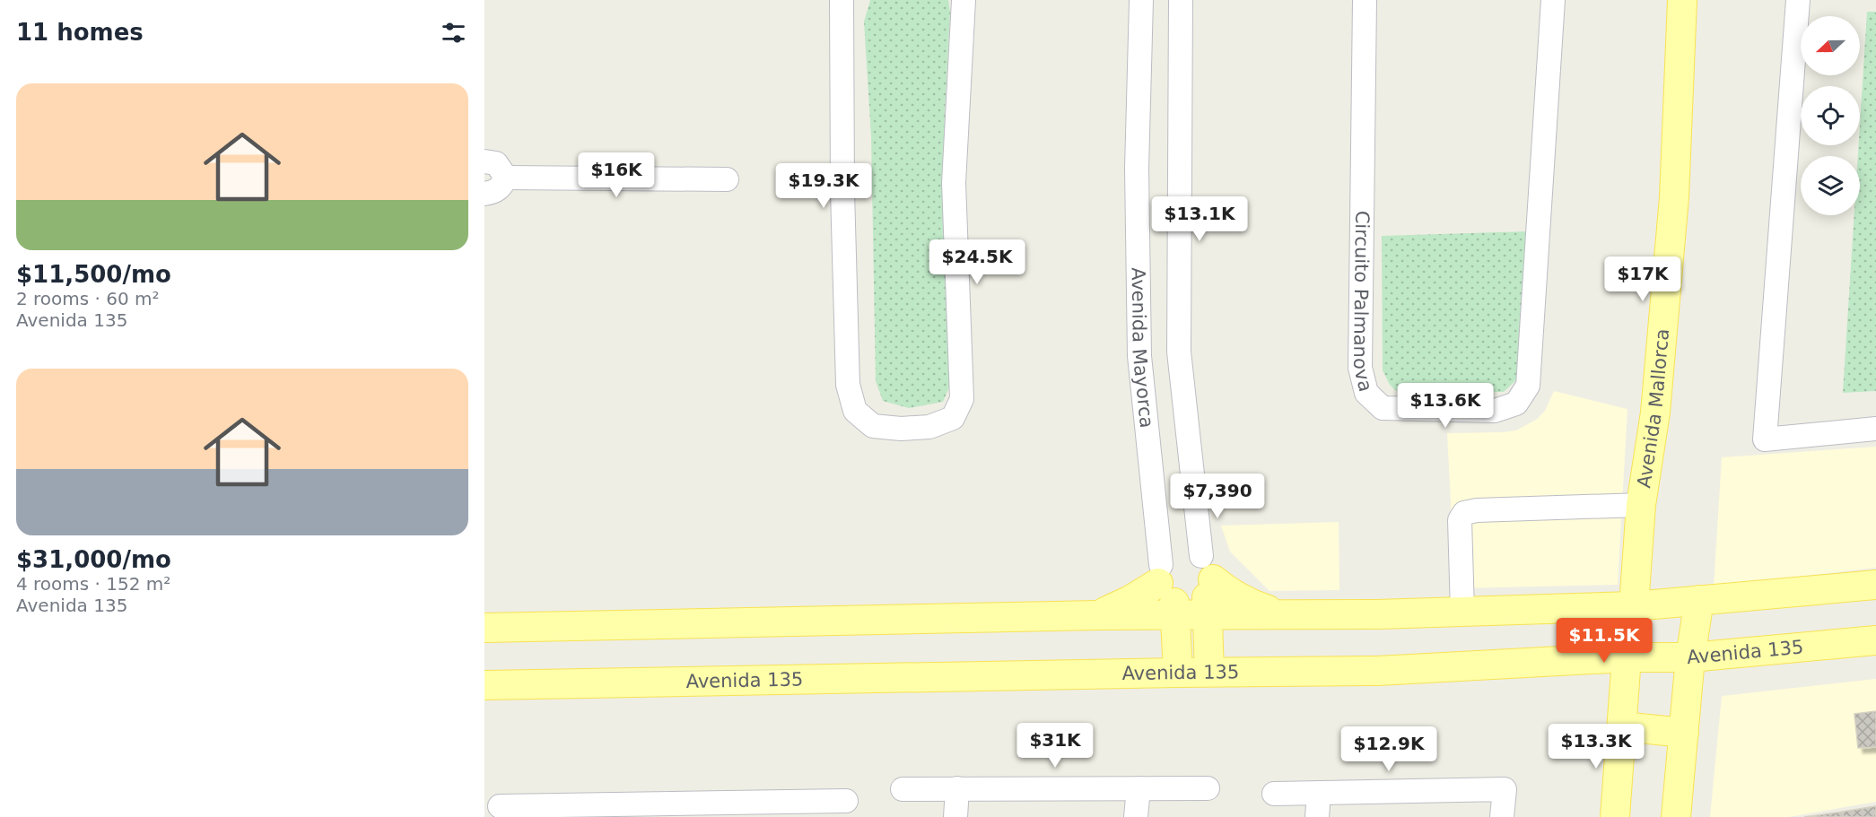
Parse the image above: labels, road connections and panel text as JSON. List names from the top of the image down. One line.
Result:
{"streets":{"main road":["Avenida Mallorca","Avenida 135"],"street":["Circuito Palmanova","Avenida Mayorca"]},"crossings":[["Avenida Mallorca","Avenida 135"]],"north":"left","page":{"heading":"11 homes","list":[{"name":"$11,500/mo","note":"2 rooms · 60 m² · Avenida 135"},{"name":"$31,000/mo","note":"4 rooms · 152 m² · Avenida 135"}],"price":["$16K","$19.3K","$13.1K","$24.5K","$17K","$13.6K","$7,390","$11.5K","$31K","$13.3K","$12.9K"]}}
